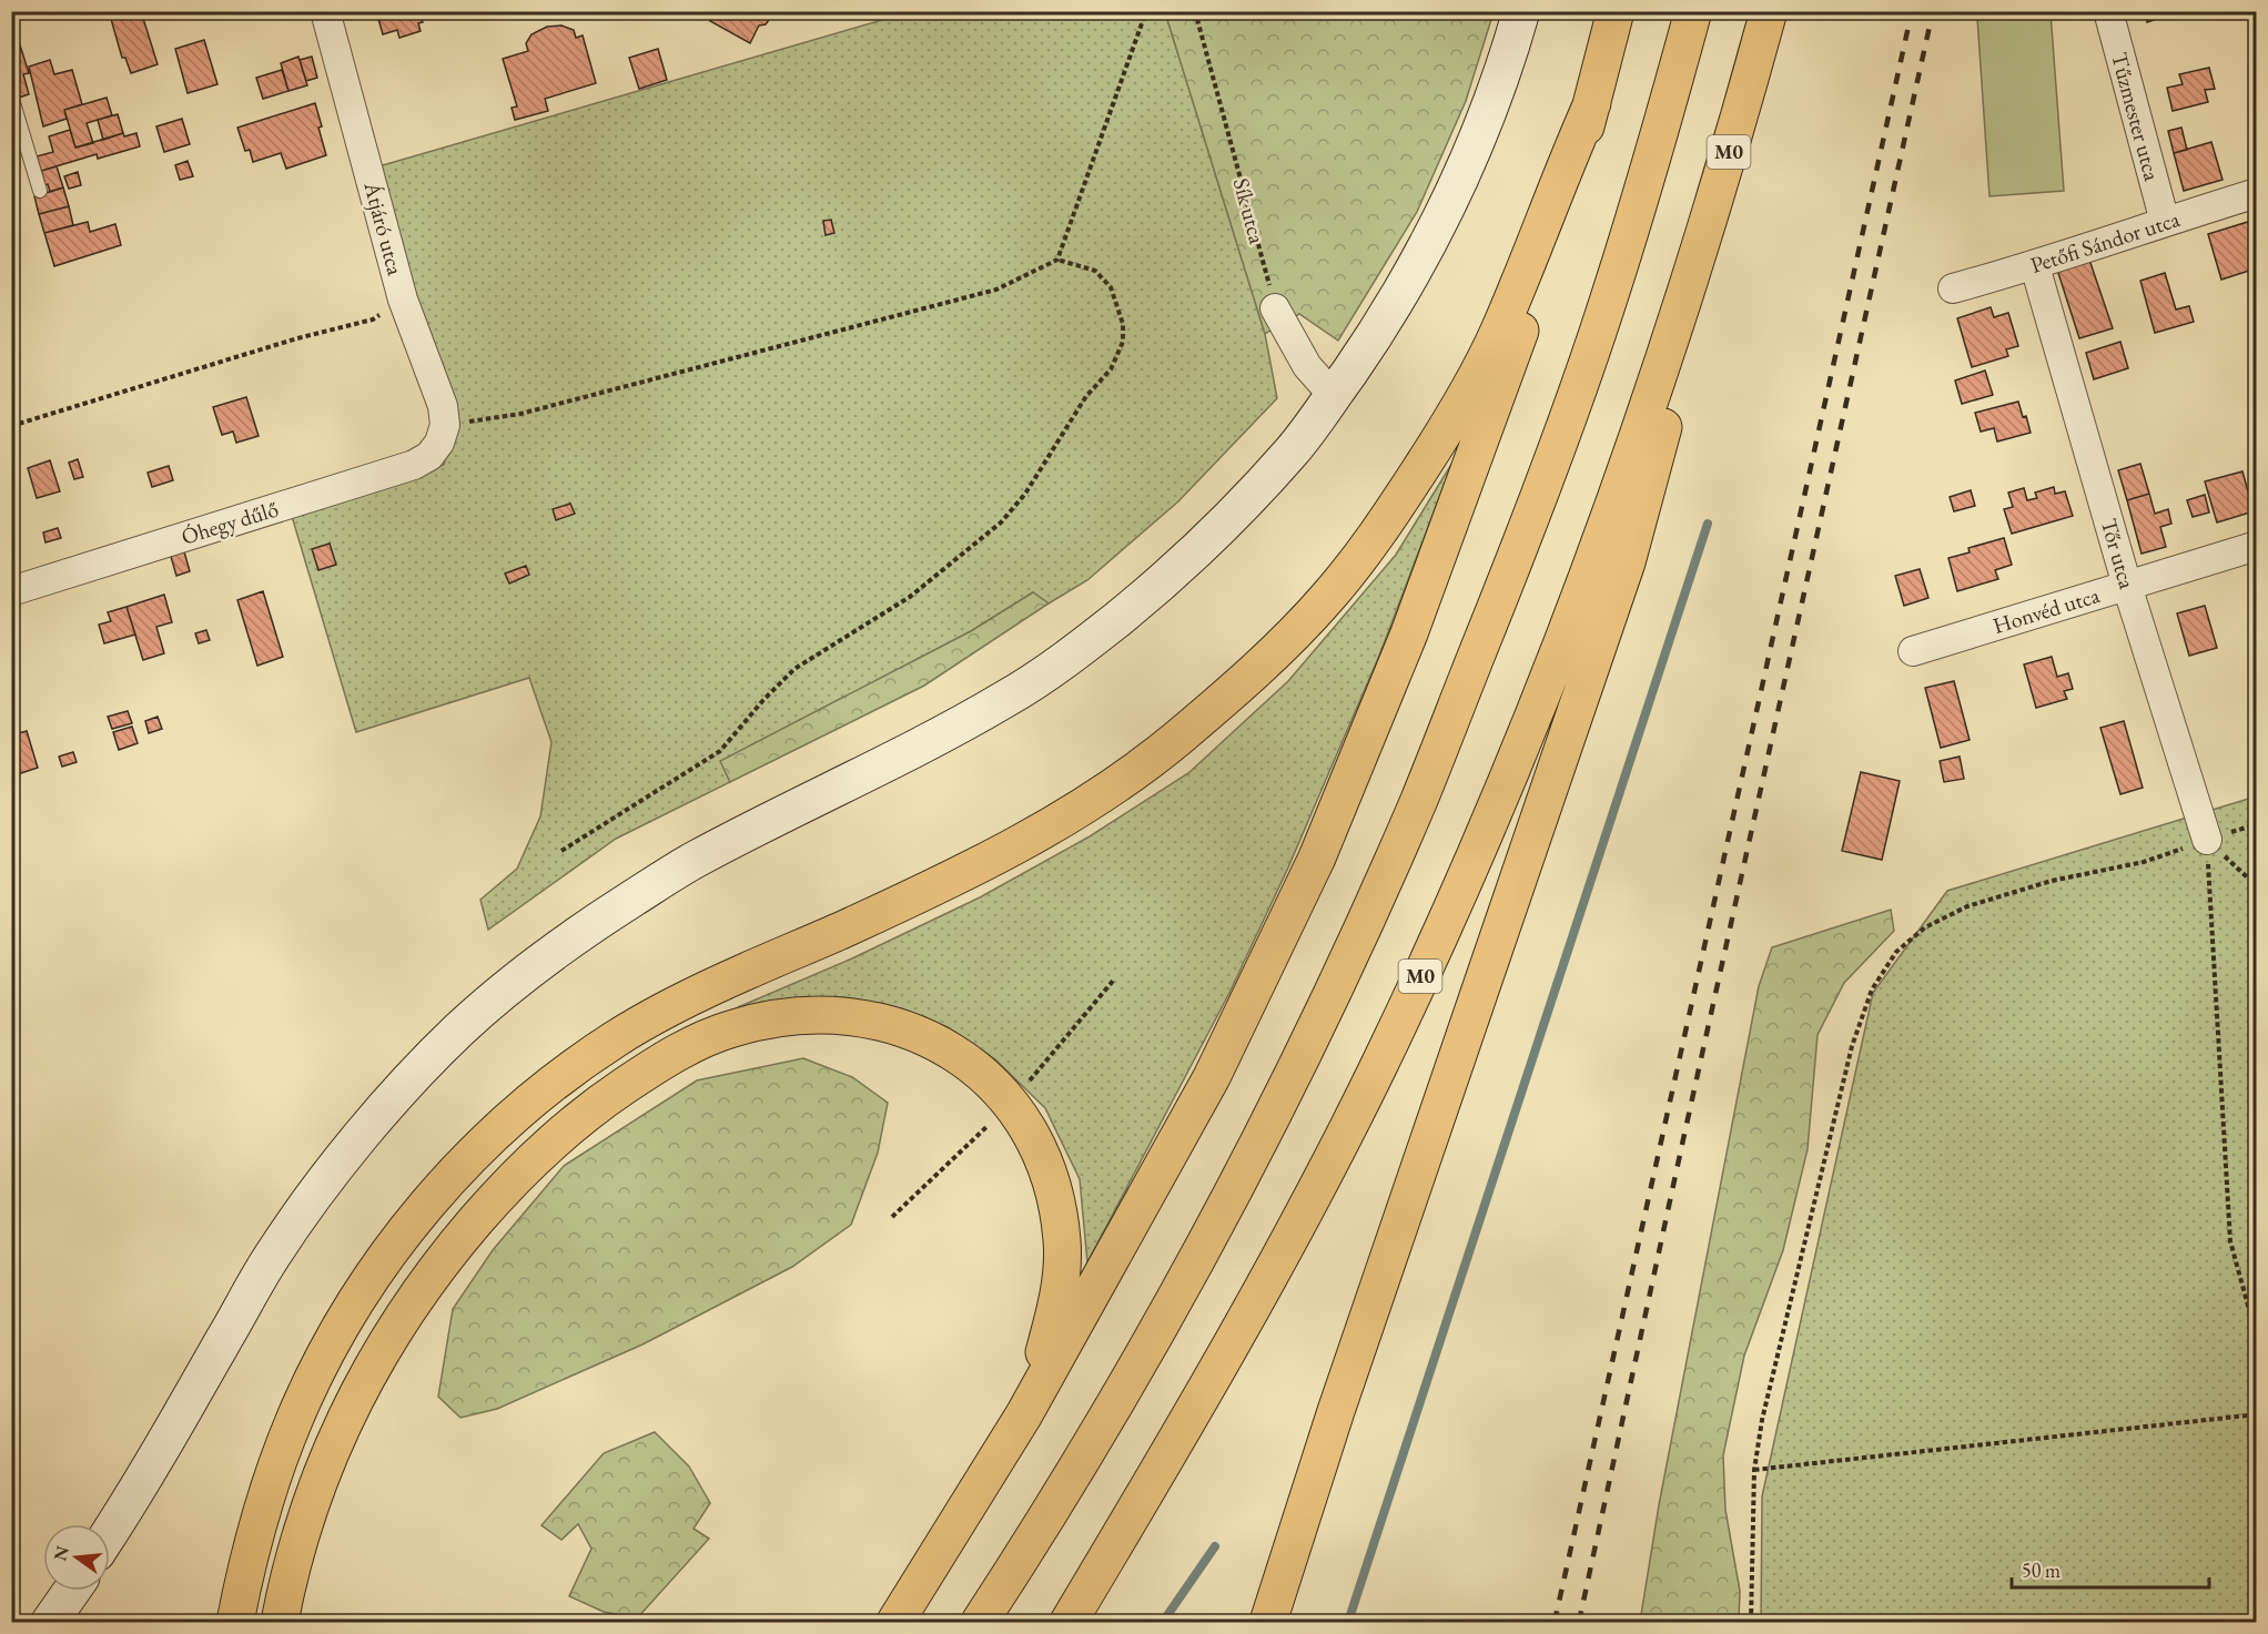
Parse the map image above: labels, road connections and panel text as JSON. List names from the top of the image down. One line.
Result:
{"streets":{"highway":["M0"],"street":["Tűzmester utca","Átjáró utca","Petőfi Sándor utca","Óhegy dűlő","Tőr utca","Honvéd utca"],"path":["Sík utca"]},"crossings":[["Tűzmester utca","Petőfi Sándor utca"],["Átjáró utca","Óhegy dűlő"],["Petőfi Sándor utca","Tőr utca"],["Tőr utca","Honvéd utca"]],"scale_bar":"50 m","north":"left"}
